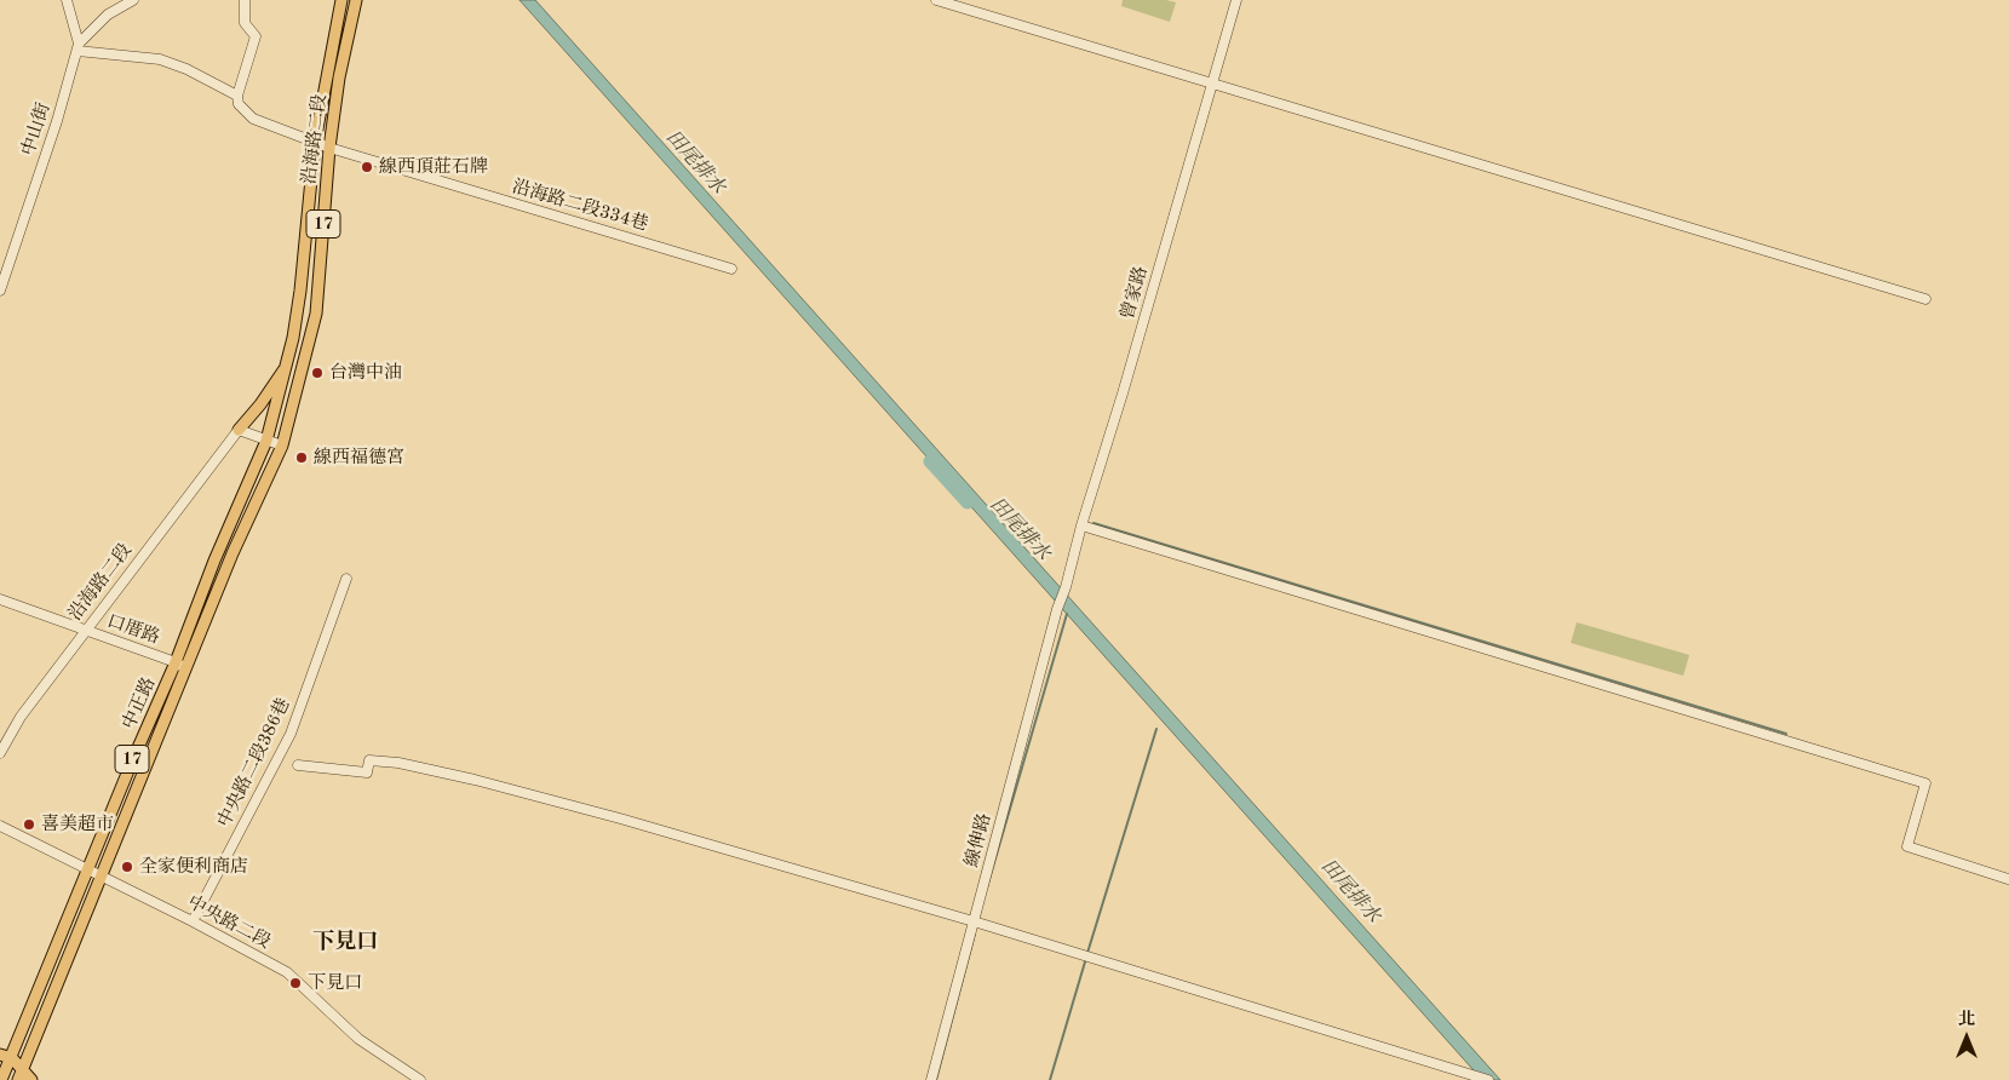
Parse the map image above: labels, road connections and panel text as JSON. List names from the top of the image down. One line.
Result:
{"streets":{"main road":["沿海路二段","17","中正路"],"street":["中山街","沿海路二段334巷","曾家路","口厝路","中央路二段386巷","線伸路","中央路二段"]},"crossings":[["沿海路二段","沿海路二段334巷"],["沿海路二段","口厝路"],["沿海路二段","中正路"],["曾家路","線伸路"],["口厝路","中正路"],["中正路","中央路二段"],["中央路二段386巷","中央路二段"]],"districts":["下見口"],"water":["田尾排水"],"places":["線西頂莊石牌","台灣中油","線西福德宮","喜美超市","全家便利商店","下見口"],"north":"top"}
